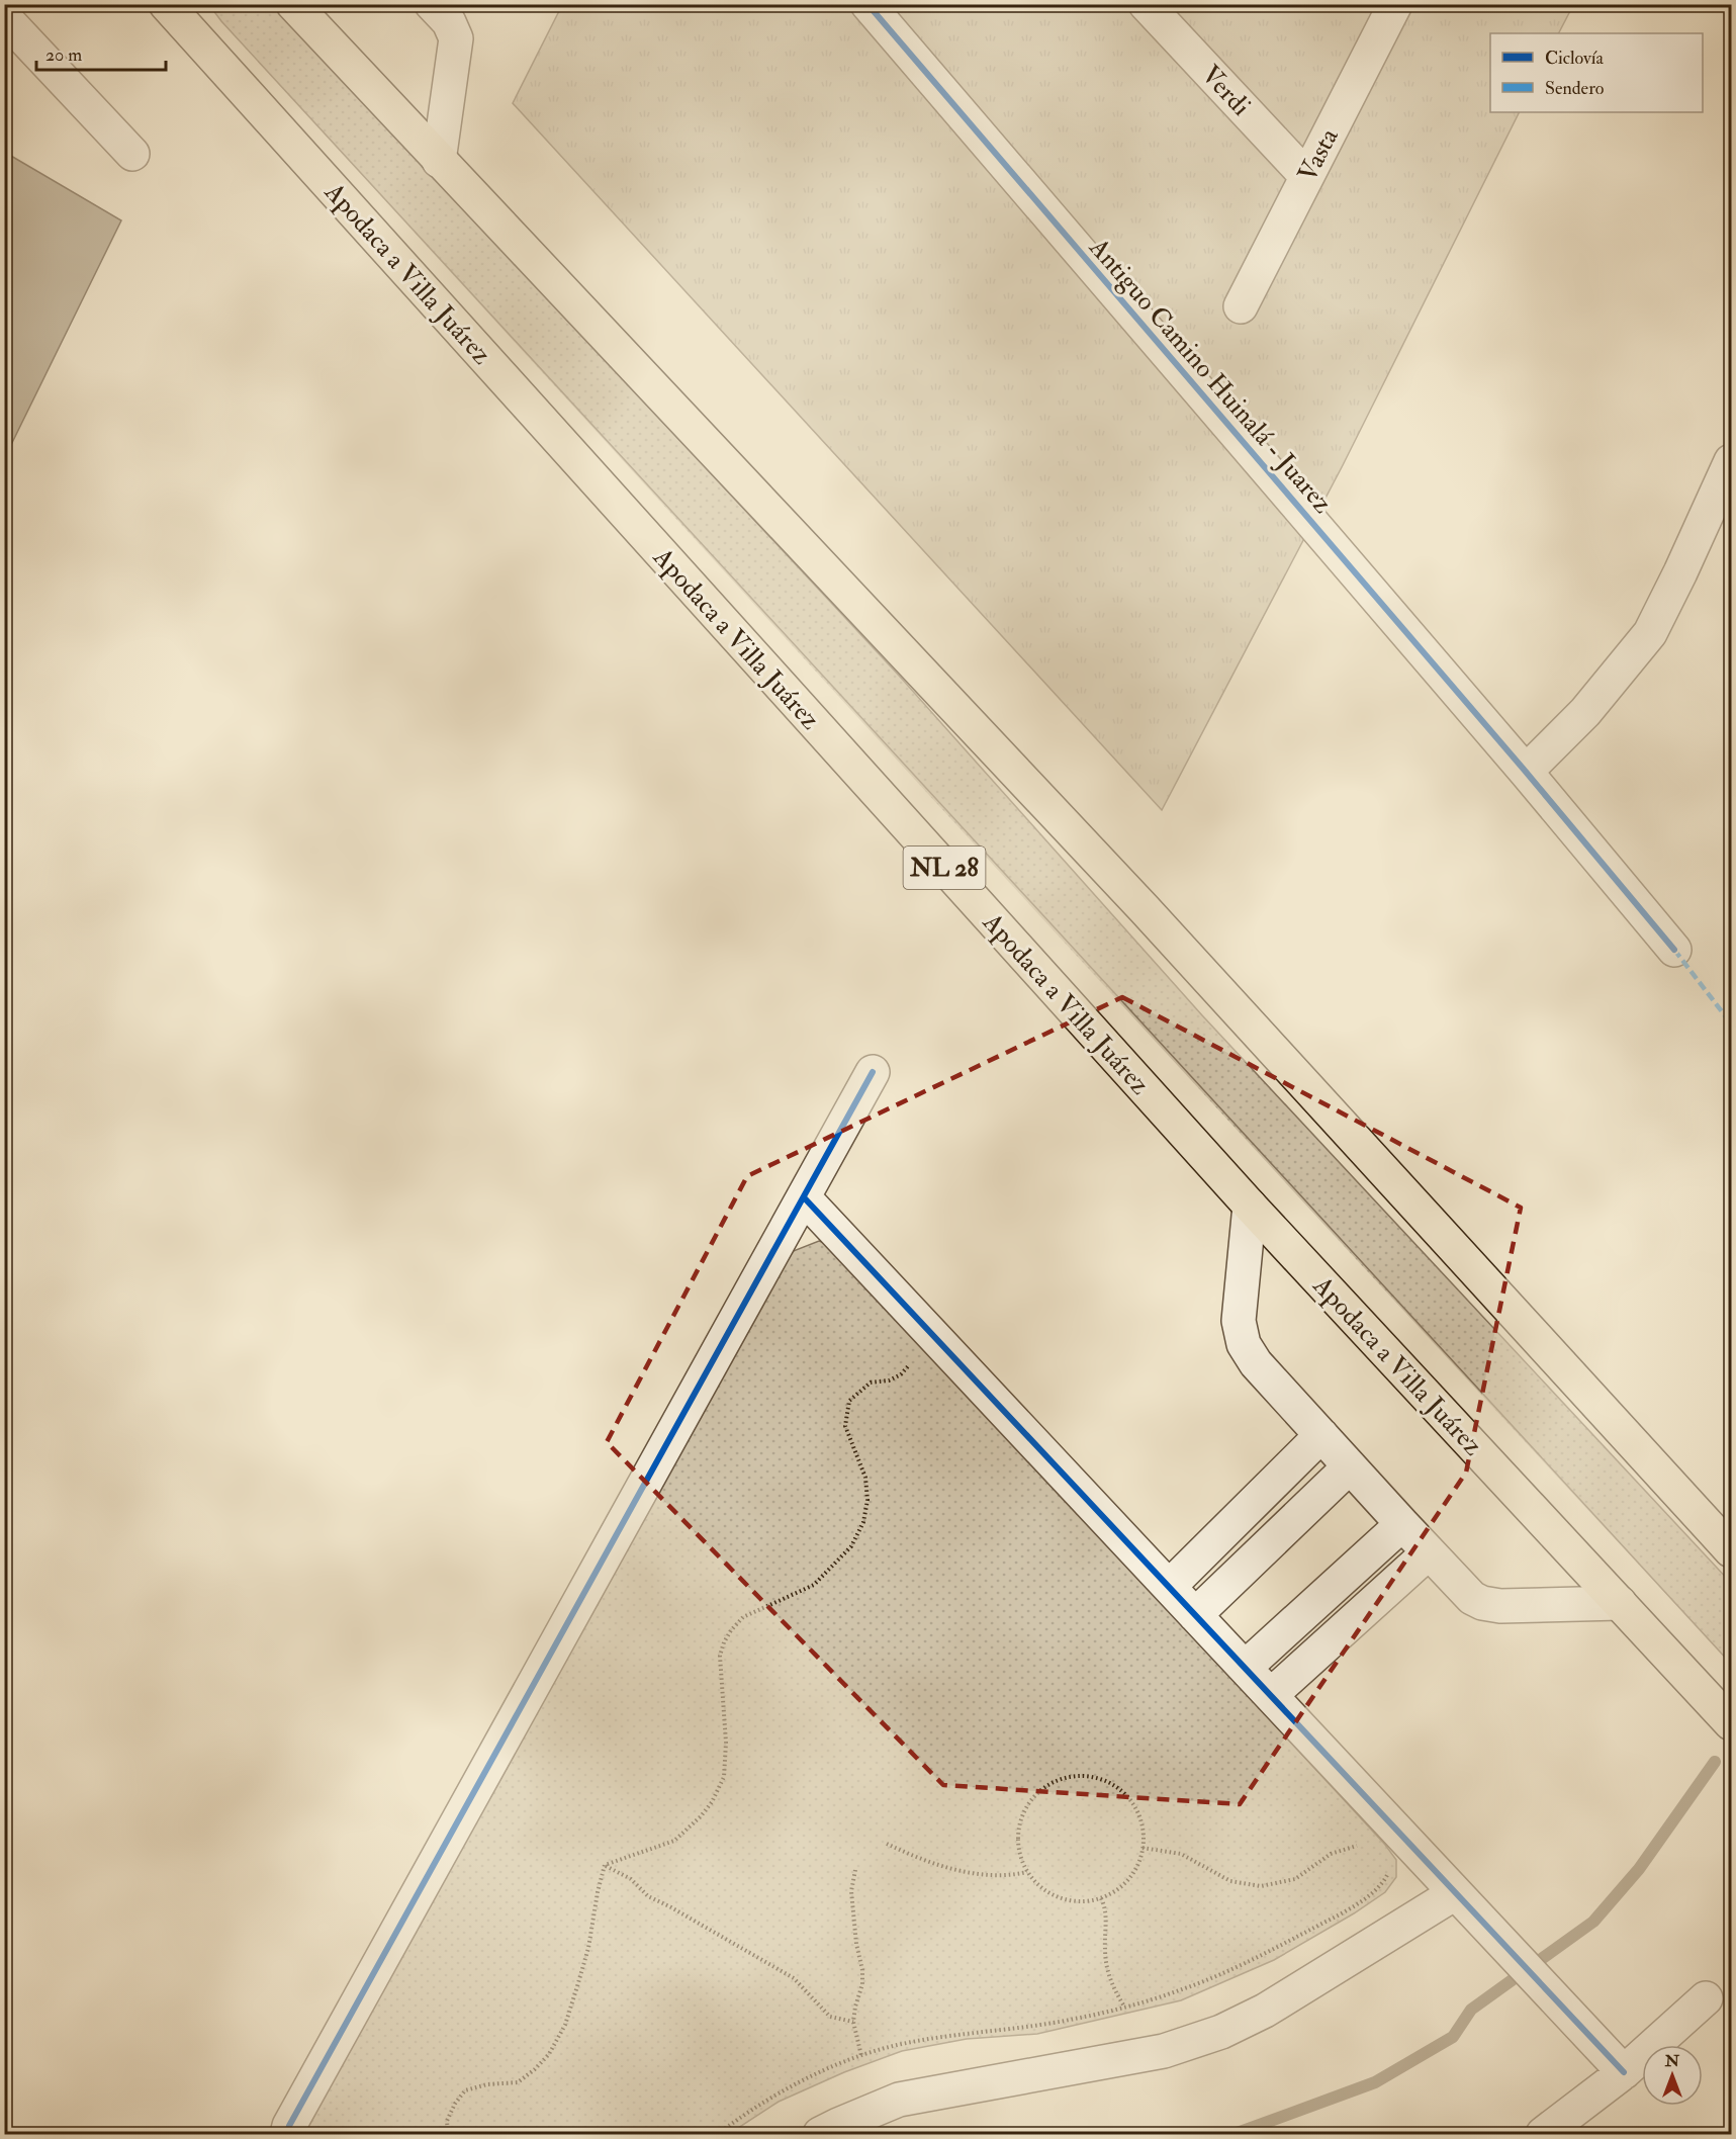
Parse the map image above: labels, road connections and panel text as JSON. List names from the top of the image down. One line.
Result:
{"streets":{"main road":["Apodaca a Villa Juárez","NL 28"],"street":["Verdi","Vasta","Antiguo Camino Huinalá - Juarez"]},"crossings":[["Verdi","Vasta"]],"legend":["Ciclovía","Sendero"],"scale_bar":"20 m","north":"top"}
